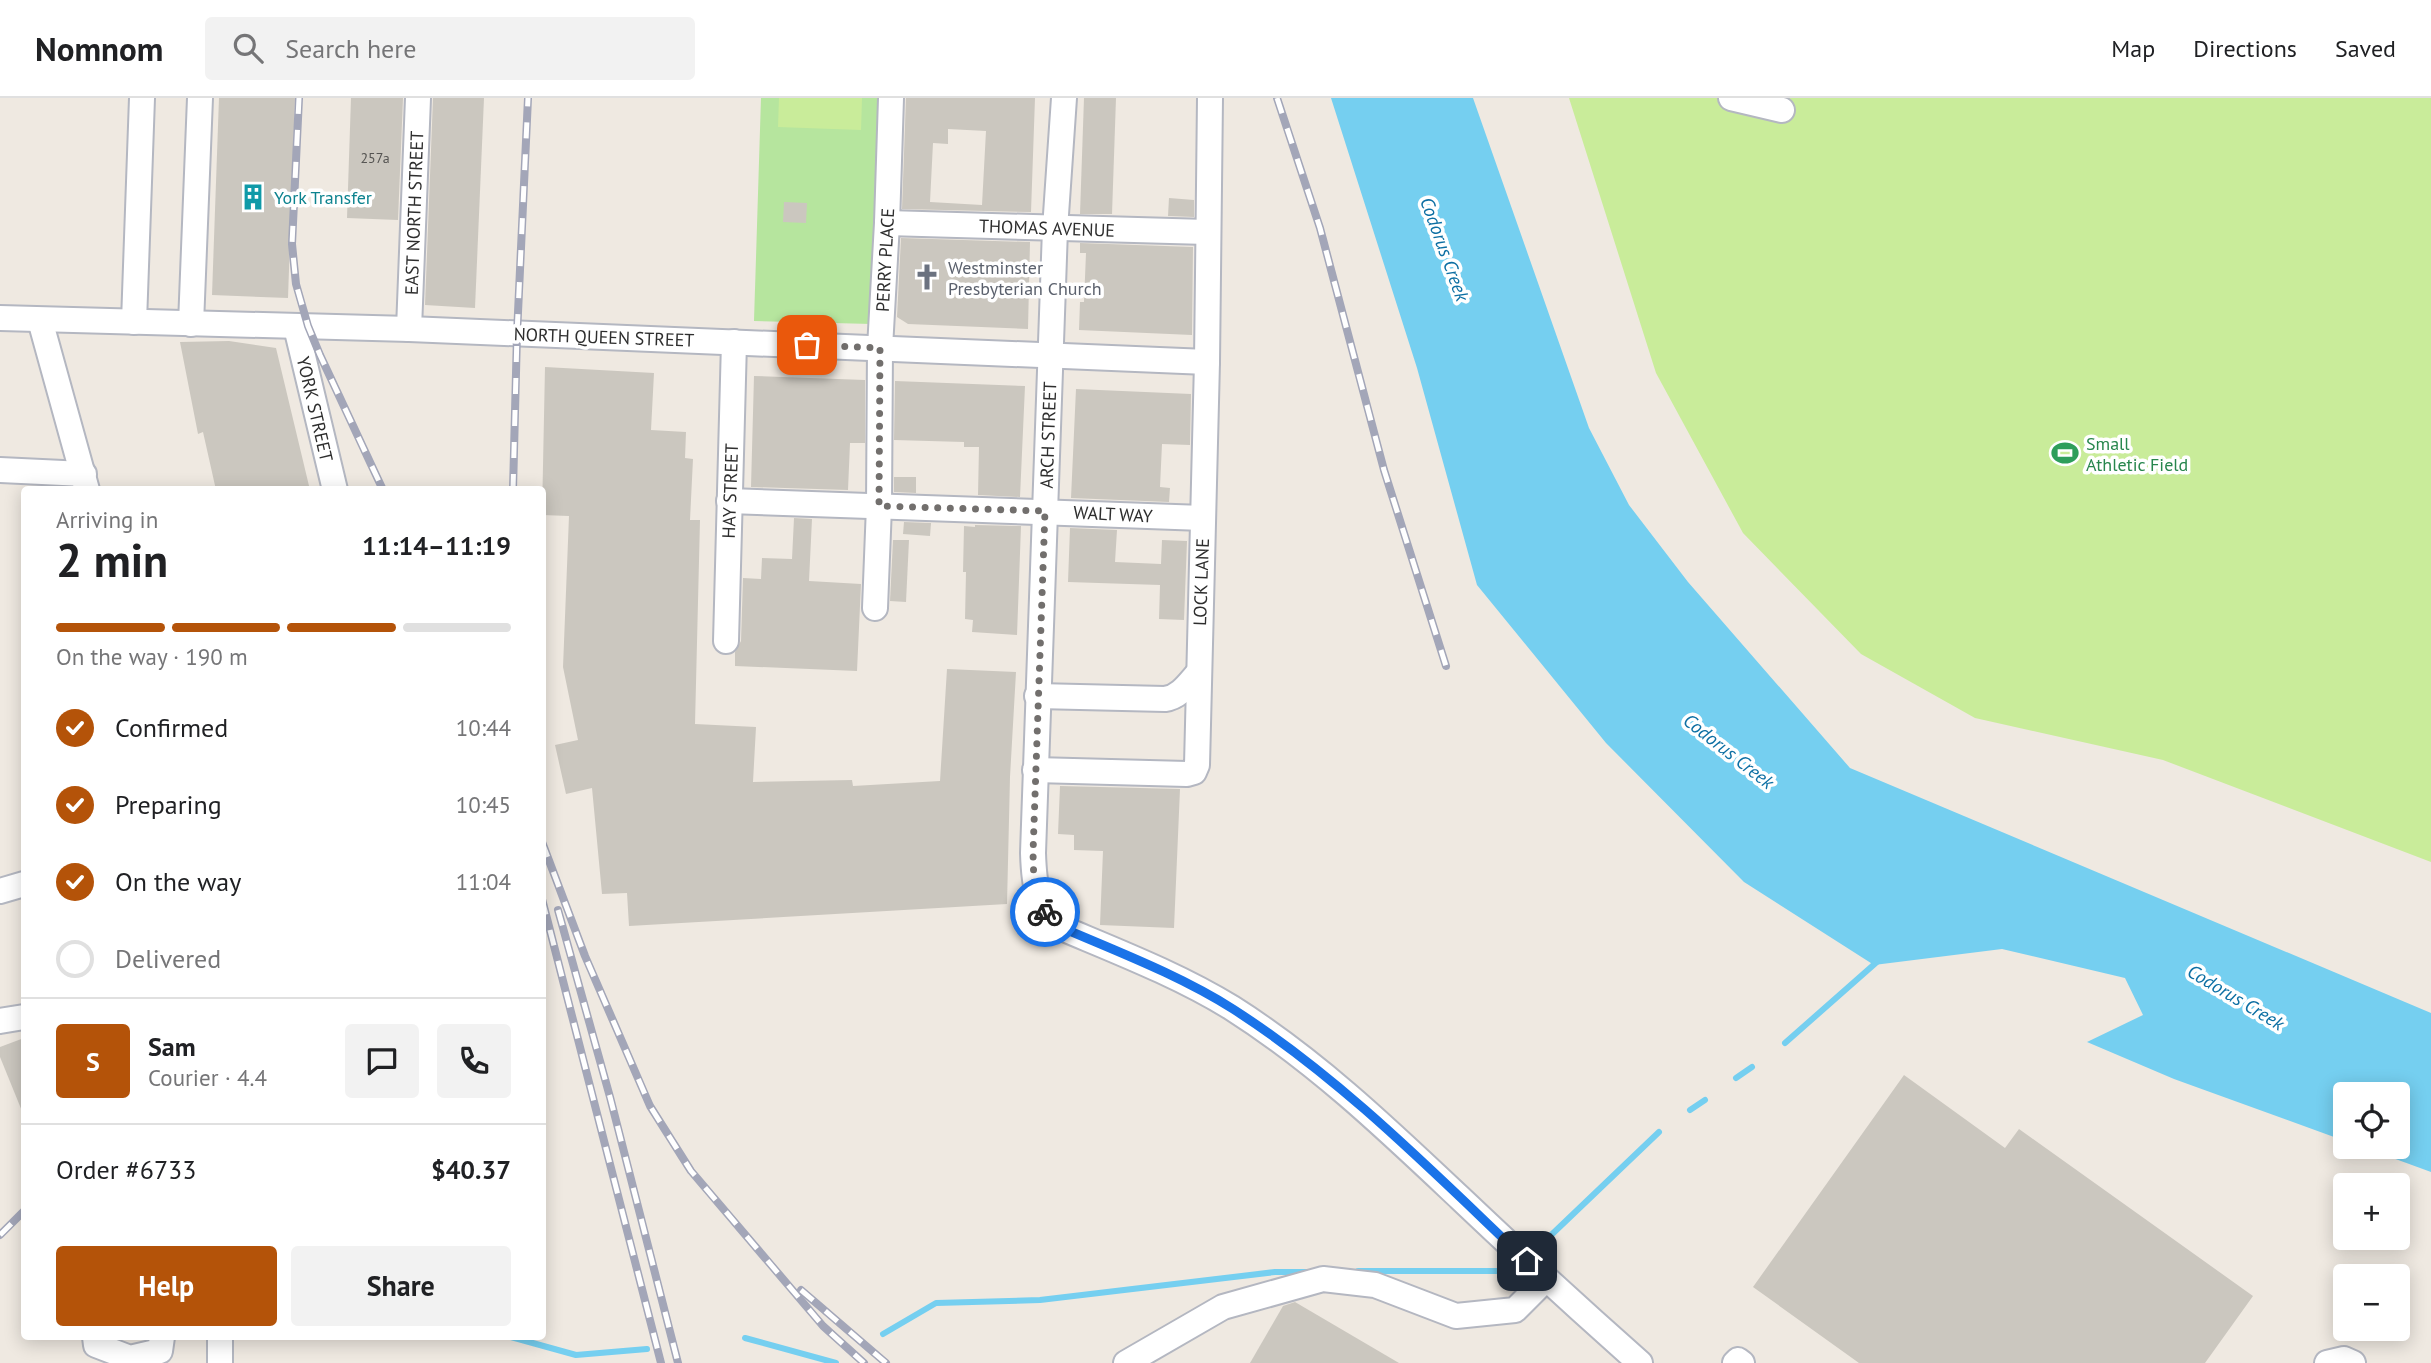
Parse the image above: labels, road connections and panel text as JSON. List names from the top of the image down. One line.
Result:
{"streets":{"street":["EAST NORTH STREET","THOMAS AVENUE","PERRY PLACE","NORTH QUEEN STREET","YORK STREET","ARCH STREET","HAY STREET","WALT WAY","LOCK LANE"]},"crossings":[["EAST NORTH STREET","NORTH QUEEN STREET"],["THOMAS AVENUE","PERRY PLACE"],["THOMAS AVENUE","ARCH STREET"],["THOMAS AVENUE","LOCK LANE"],["PERRY PLACE","NORTH QUEEN STREET"],["PERRY PLACE","WALT WAY"],["NORTH QUEEN STREET","YORK STREET"],["NORTH QUEEN STREET","ARCH STREET"],["NORTH QUEEN STREET","HAY STREET"],["NORTH QUEEN STREET","LOCK LANE"],["ARCH STREET","WALT WAY"],["ARCH STREET","LOCK LANE"],["HAY STREET","WALT WAY"],["WALT WAY","LOCK LANE"]],"water":["Codorus Creek"],"places":{"building":["York Transfer"],"church":["Westminster Presbyterian Church"],"sports":["Small Athletic Field"]},"house_numbers":["257a"],"page":{"header":"Nomnom","search":"Search here","nav":["Map","Directions","Saved"],"heading":["2 min","Arriving in","11:14–11:19"],"panel":["Sam","Courier · 4.4","Order #6733","$40.37"],"bar":"On the way · 190 m","list":[["Confirmed","10:44"],["Preparing","10:45"],["On the way","11:04"],"Delivered"],"round":"S","map_buttons":["+","−"],"buttons":["Help","Share"]}}
